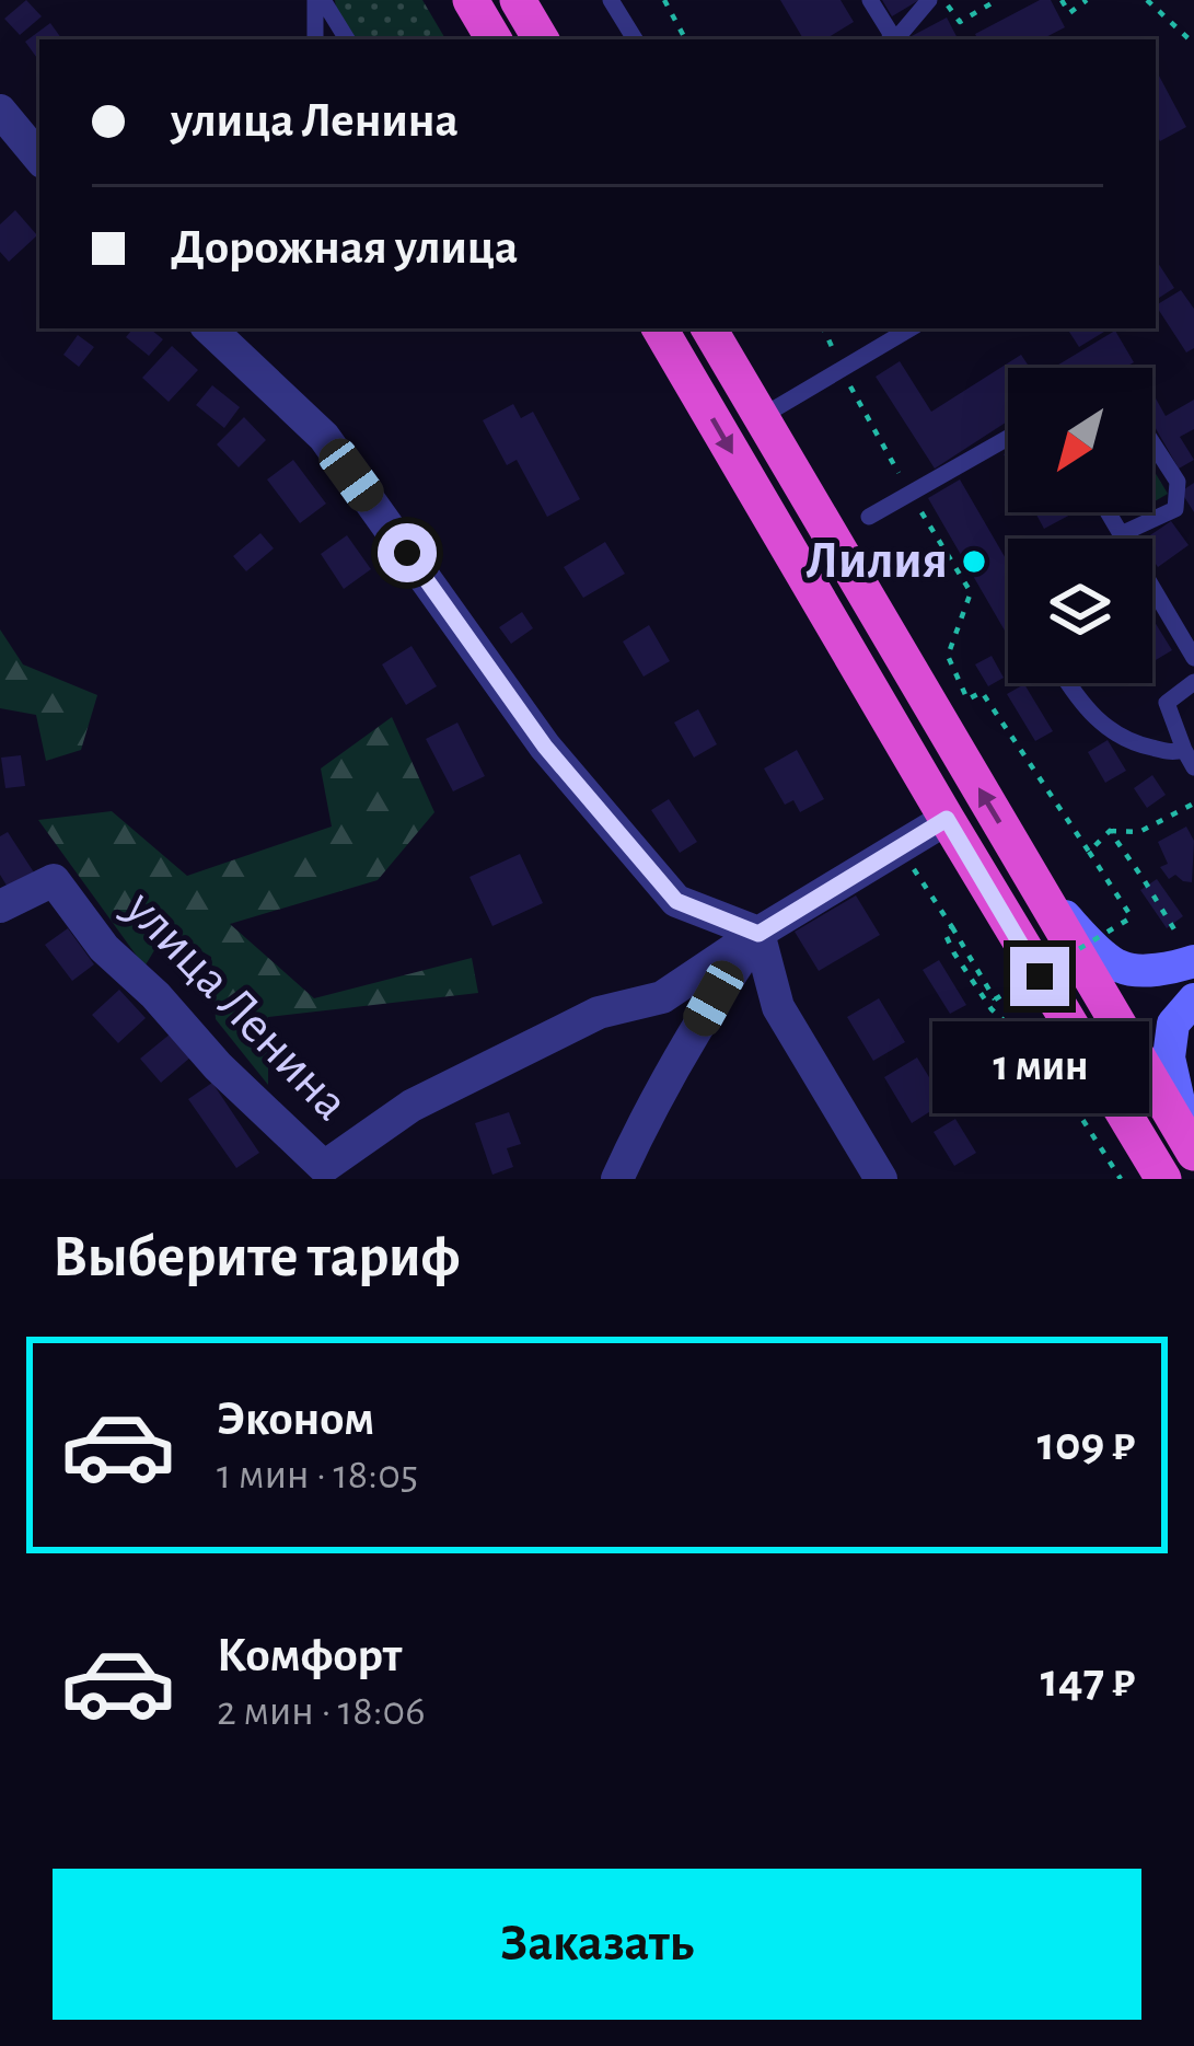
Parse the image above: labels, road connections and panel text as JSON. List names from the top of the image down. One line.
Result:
{"streets":{"street":["улица Ленина"]},"places":["Лилия"],"north":"bottom left","page":{"banner":["улица Ленина","Дорожная улица"],"bubble":"1 мин","heading":"Выберите тариф","list":[{"name":"Эконом","note":"1 мин · 18:05","value":"109 ₽"},{"name":"Комфорт","note":"2 мин · 18:06","value":"147 ₽"}],"buttons":"Заказать"}}
